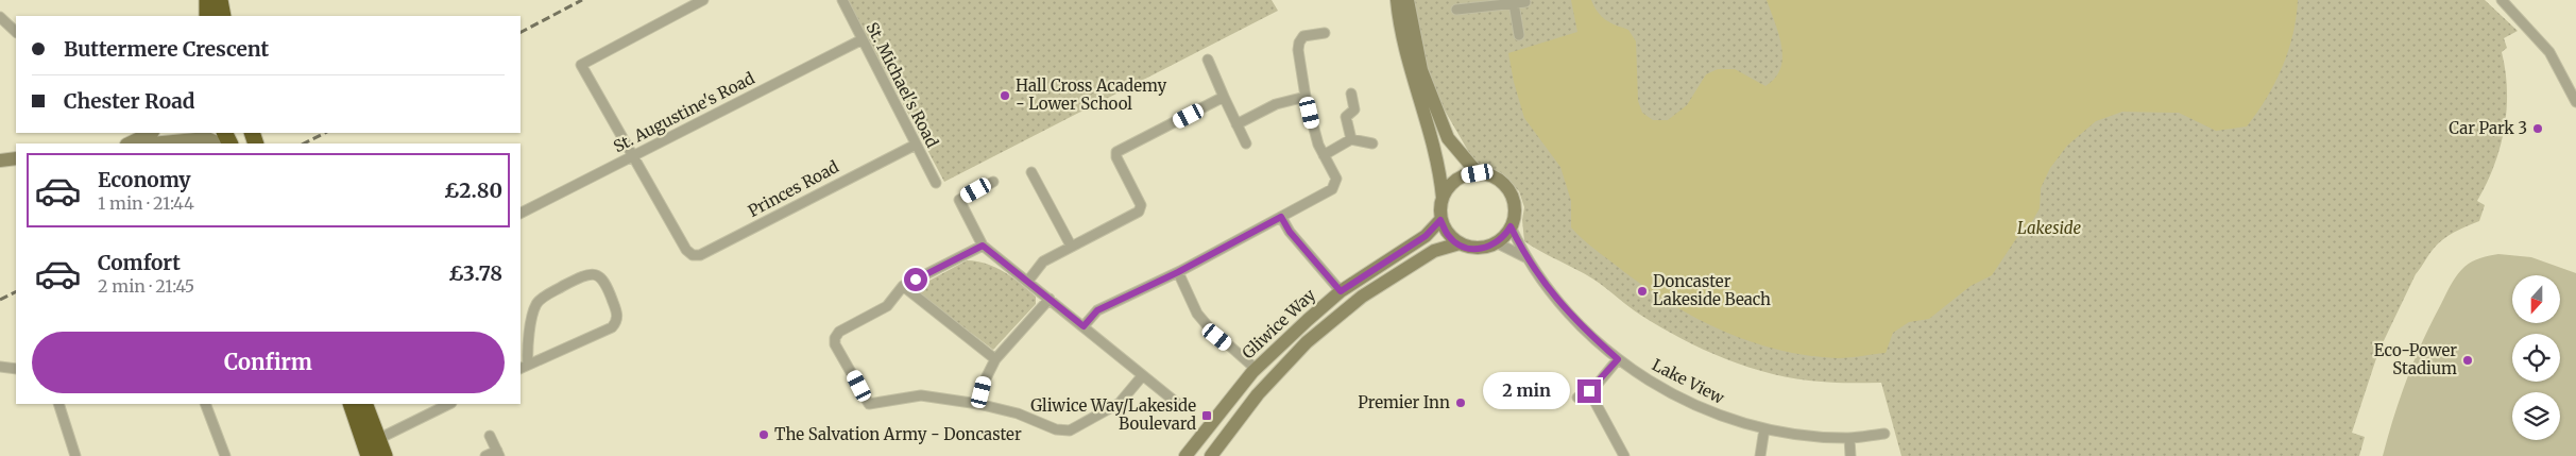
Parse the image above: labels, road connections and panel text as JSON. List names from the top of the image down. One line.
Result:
{"streets":{"street":["St. Michael's Road","St. Augustine's Road","Princes Road","Gliwice Way","Lake View"]},"crossings":[["St. Michael's Road","St. Augustine's Road"],["St. Michael's Road","Princes Road"],["St. Augustine's Road","Princes Road"],["Gliwice Way","Lake View"]],"parks":["Lakeside"],"places":{"other":["Hall Cross Academy - Lower School","Car Park 3","Doncaster Lakeside Beach","Eco-Power Stadium","Premier Inn","The Salvation Army - Doncaster"],"transit":["Gliwice Way/Lakeside Boulevard"]},"north":"bottom","page":{"banner":["Buttermere Crescent","Chester Road"],"list":[{"name":"Economy","note":"1 min · 21:44","value":"£2.80"},{"name":"Comfort","note":"2 min · 21:45","value":"£3.78"}],"buttons":"Confirm","bubble":"2 min"}}
